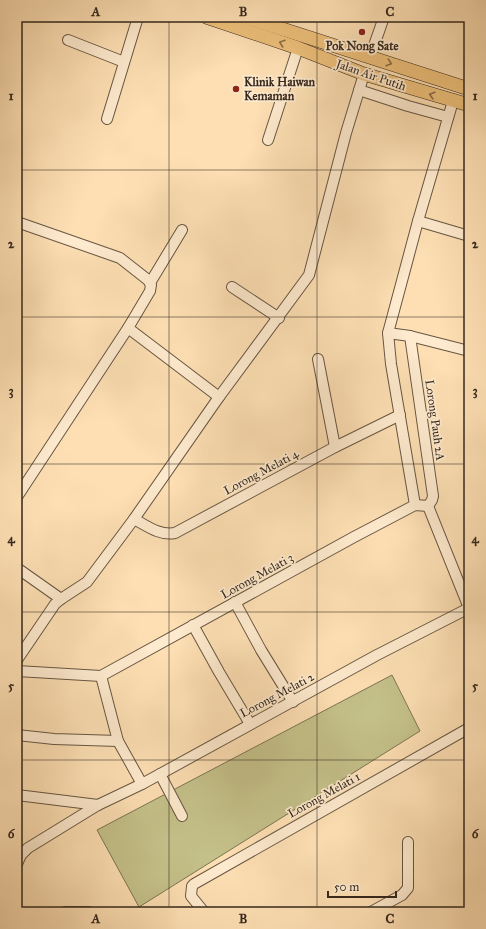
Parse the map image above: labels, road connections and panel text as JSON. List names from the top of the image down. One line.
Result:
{"streets":{"main road":["Jalan Air Putih"],"street":["Lorong Pauh 2A","Lorong Melati 4","Lorong Melati 3","Lorong Melati 2","Lorong Melati 1"]},"places":["Pok Nong Sate","Klinik Haiwan Kemaman"],"scale_bar":"50 m","grid":{"columns":["A","B","C"],"rows":["1","2","3","4","5","6"]}}
